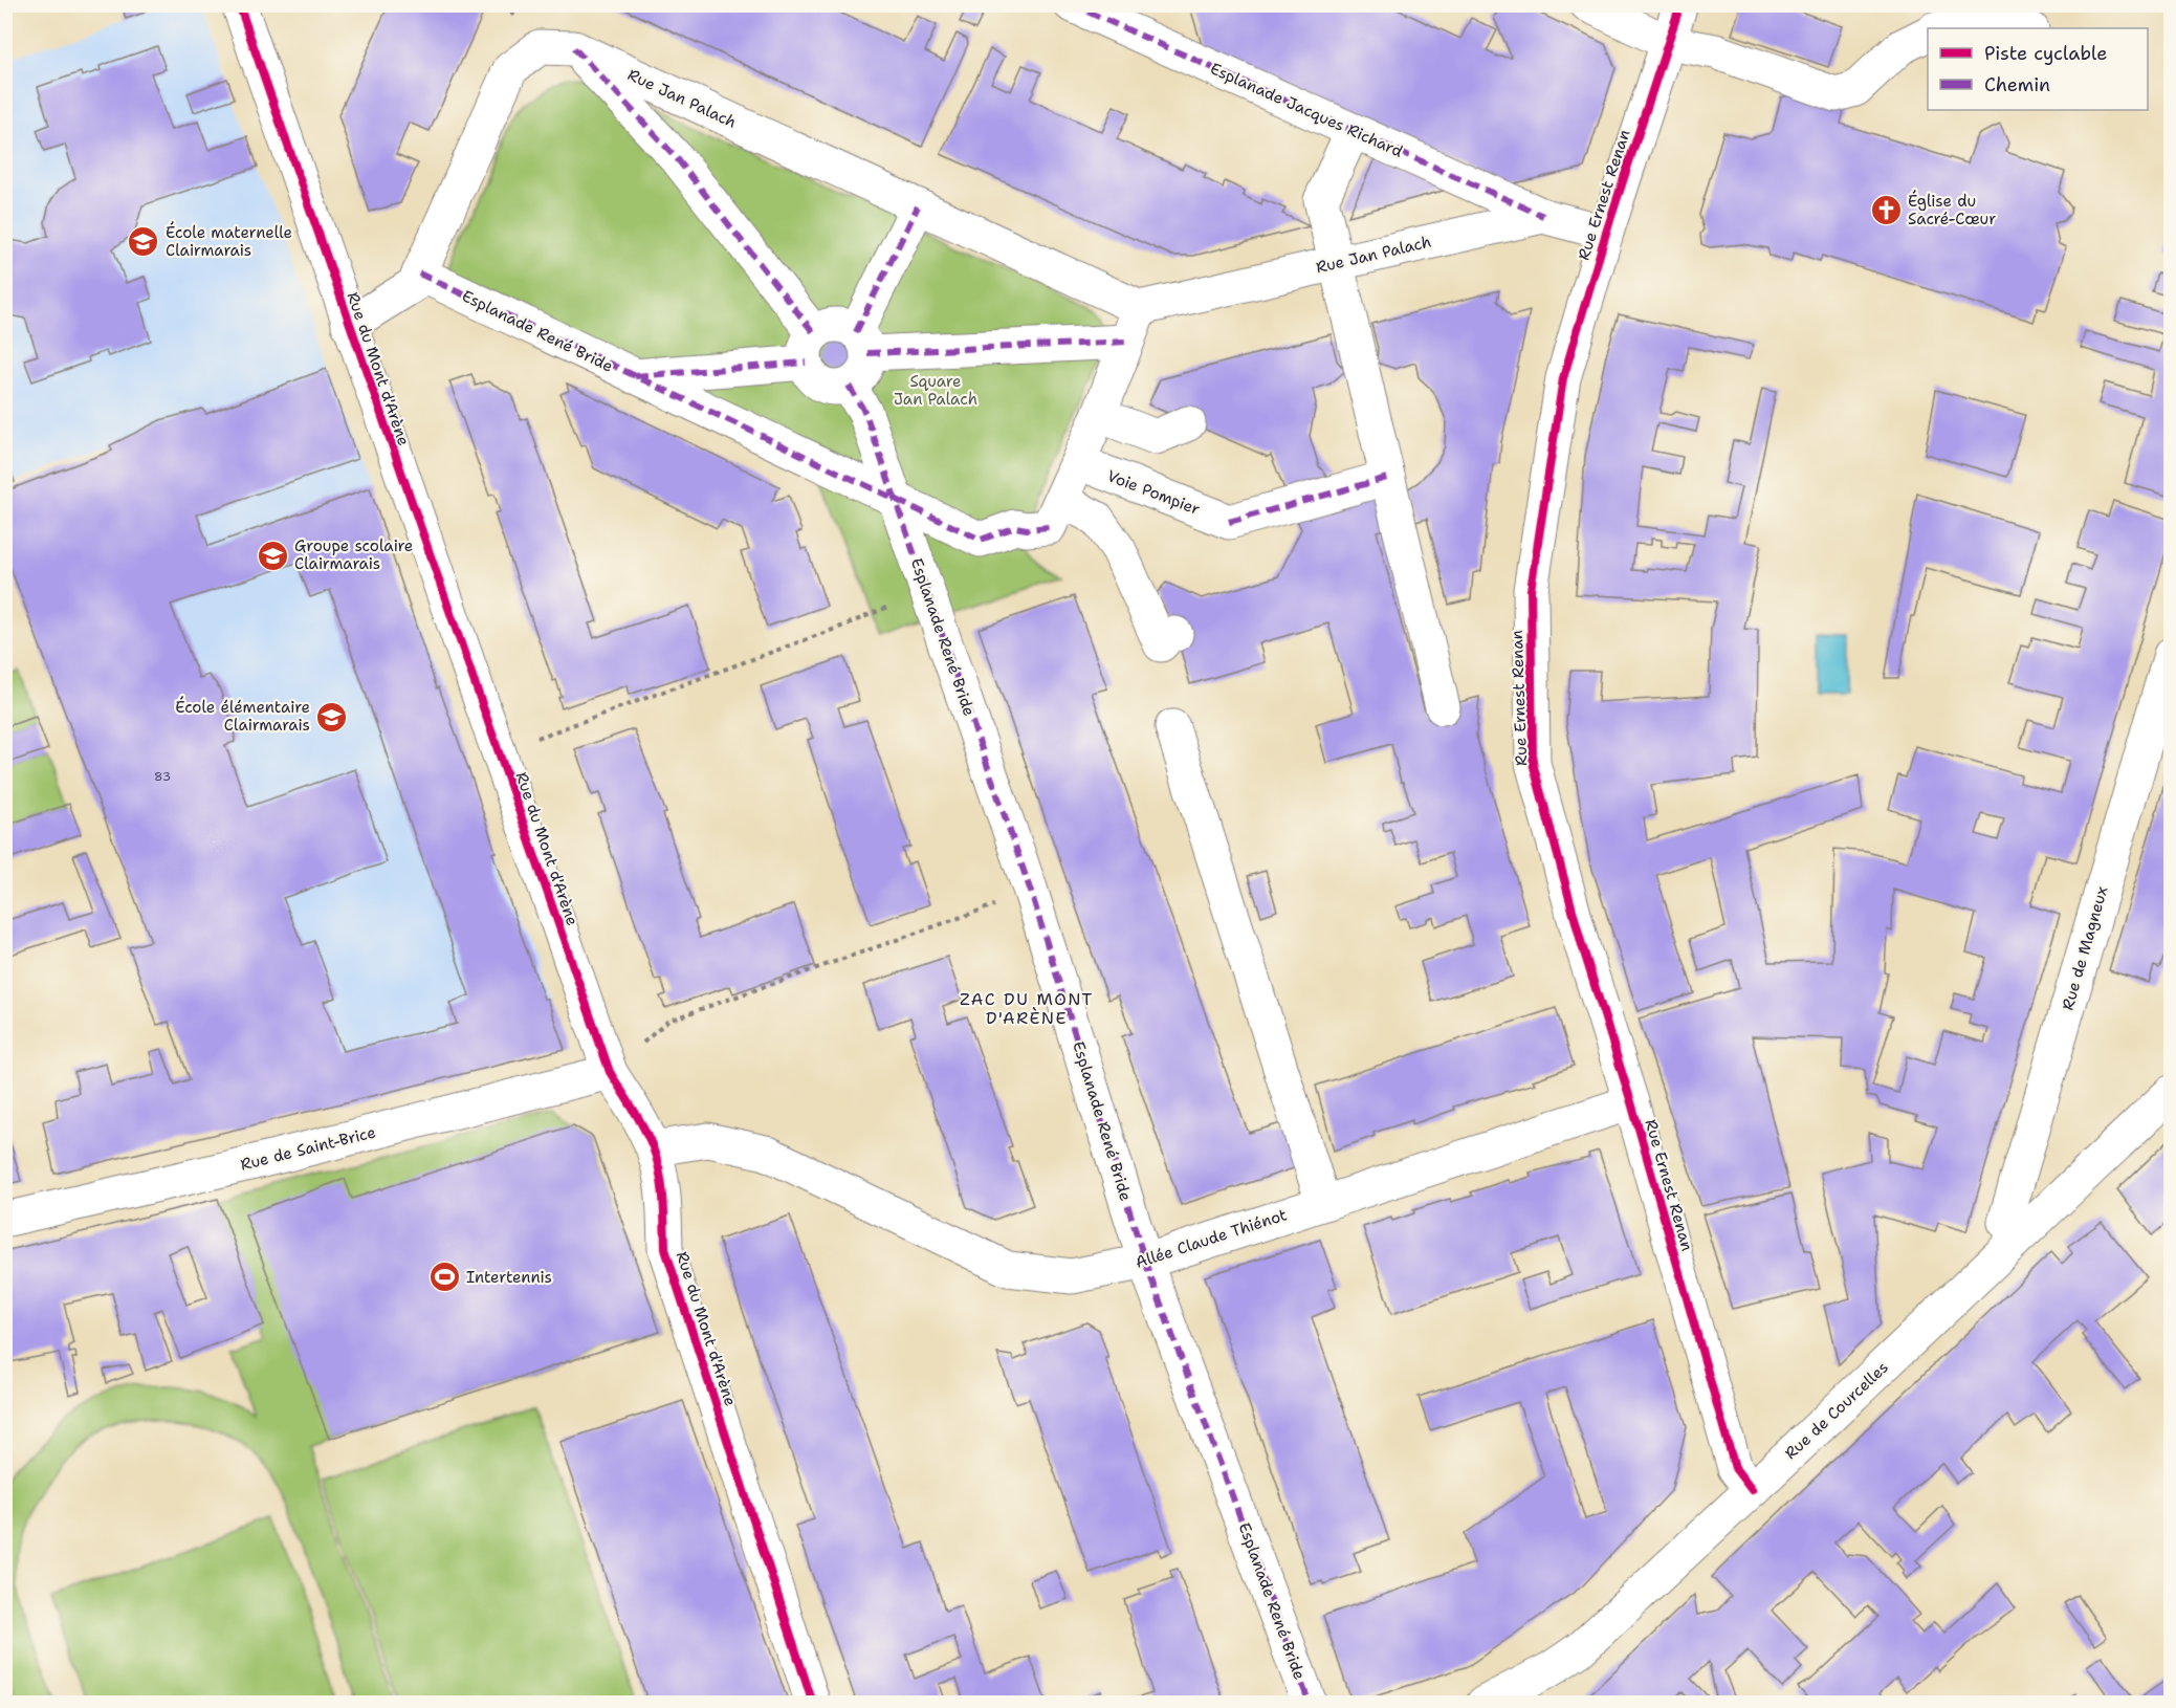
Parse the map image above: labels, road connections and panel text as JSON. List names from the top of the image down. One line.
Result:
{"streets":{"street":["Rue Jan Palach","Esplanade Jacques Richard","Rue Ernest Renan","Esplanade René Bride","Rue du Mont d'Arène","Voie Pompier","Rue de Magneux","Rue de Saint-Brice","Allée Claude Thiénot","Rue de Courcelles"]},"crossings":[["Rue Jan Palach","Esplanade Jacques Richard"],["Rue Jan Palach","Rue Ernest Renan"],["Rue Jan Palach","Esplanade René Bride"],["Rue Jan Palach","Rue du Mont d'Arène"],["Rue Ernest Renan","Allée Claude Thiénot"],["Rue Ernest Renan","Rue de Courcelles"],["Esplanade René Bride","Allée Claude Thiénot"],["Rue du Mont d'Arène","Rue de Saint-Brice"],["Rue du Mont d'Arène","Allée Claude Thiénot"],["Rue de Magneux","Rue de Courcelles"]],"districts":["ZAC DU MONT D'ARÈNE"],"parks":["Square Jan Palach"],"places":{"church":["Église du Sacré-Cœur"],"school or university":["École maternelle Clairmarais","Groupe scolaire Clairmarais","École élémentaire Clairmarais"],"sports":["Intertennis"]},"house_numbers":["83"],"legend":["Piste cyclable","Chemin"]}
